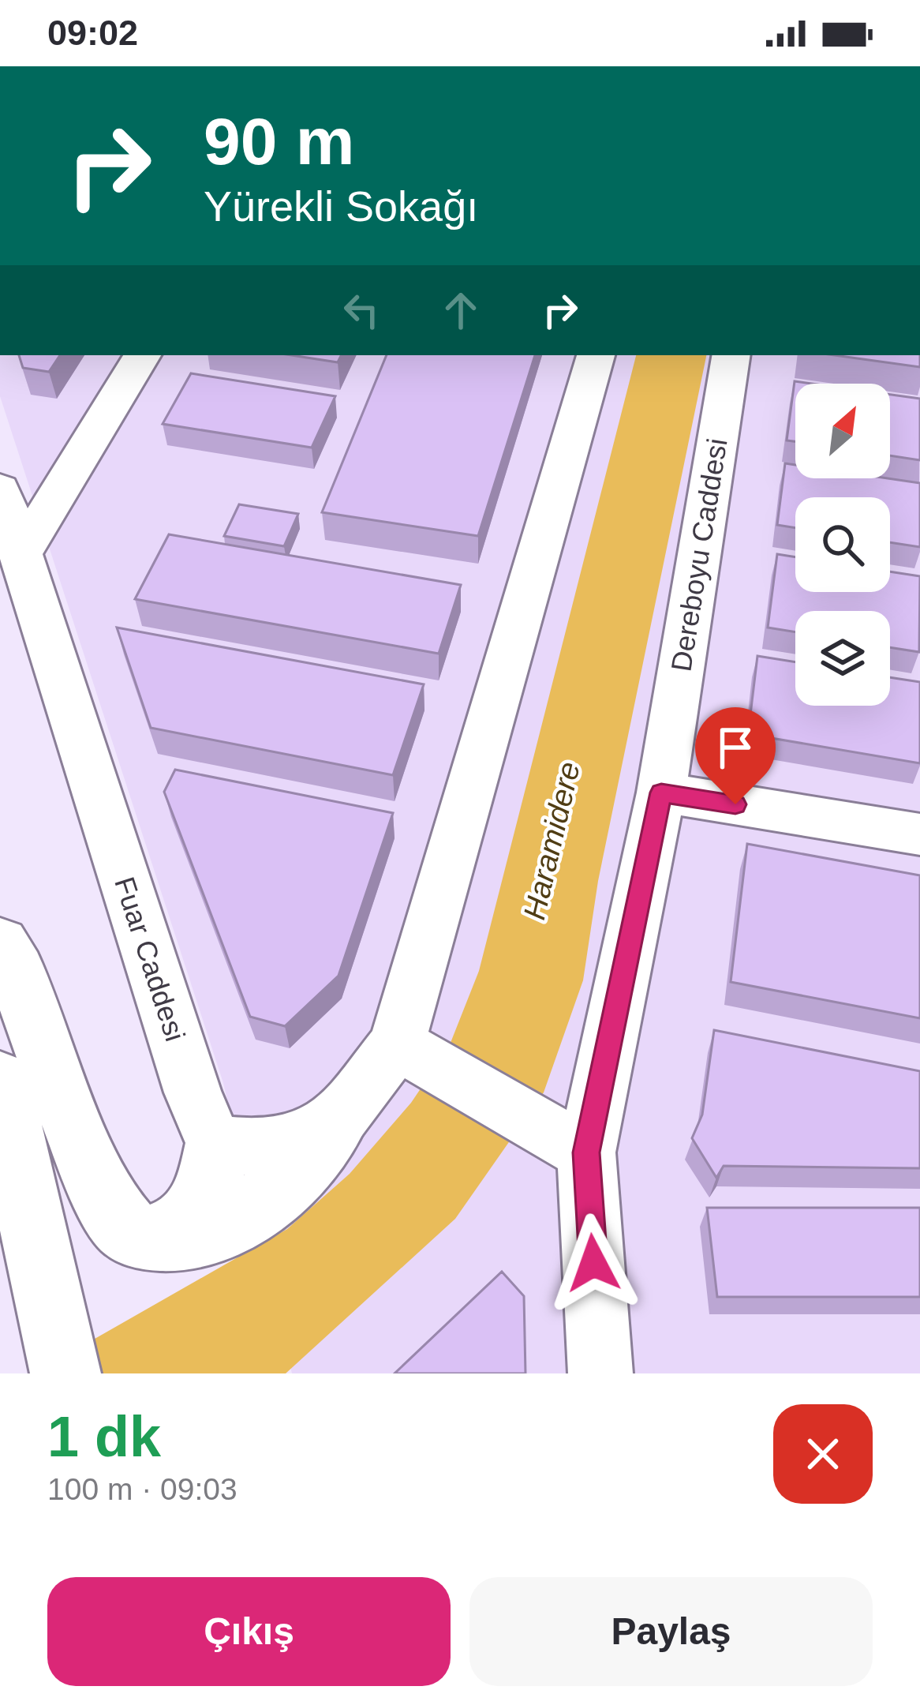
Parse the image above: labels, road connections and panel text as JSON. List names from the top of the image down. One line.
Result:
{"streets":{"street":["Dereboyu Caddesi","Fuar Caddesi"]},"water":["Haramidere"],"north":"top right","page":{"status":"09:02","turn":["90 m","Yürekli Sokağı"],"heading":["1 dk","100 m · 09:03"],"buttons":["Çıkış","Paylaş"]}}
